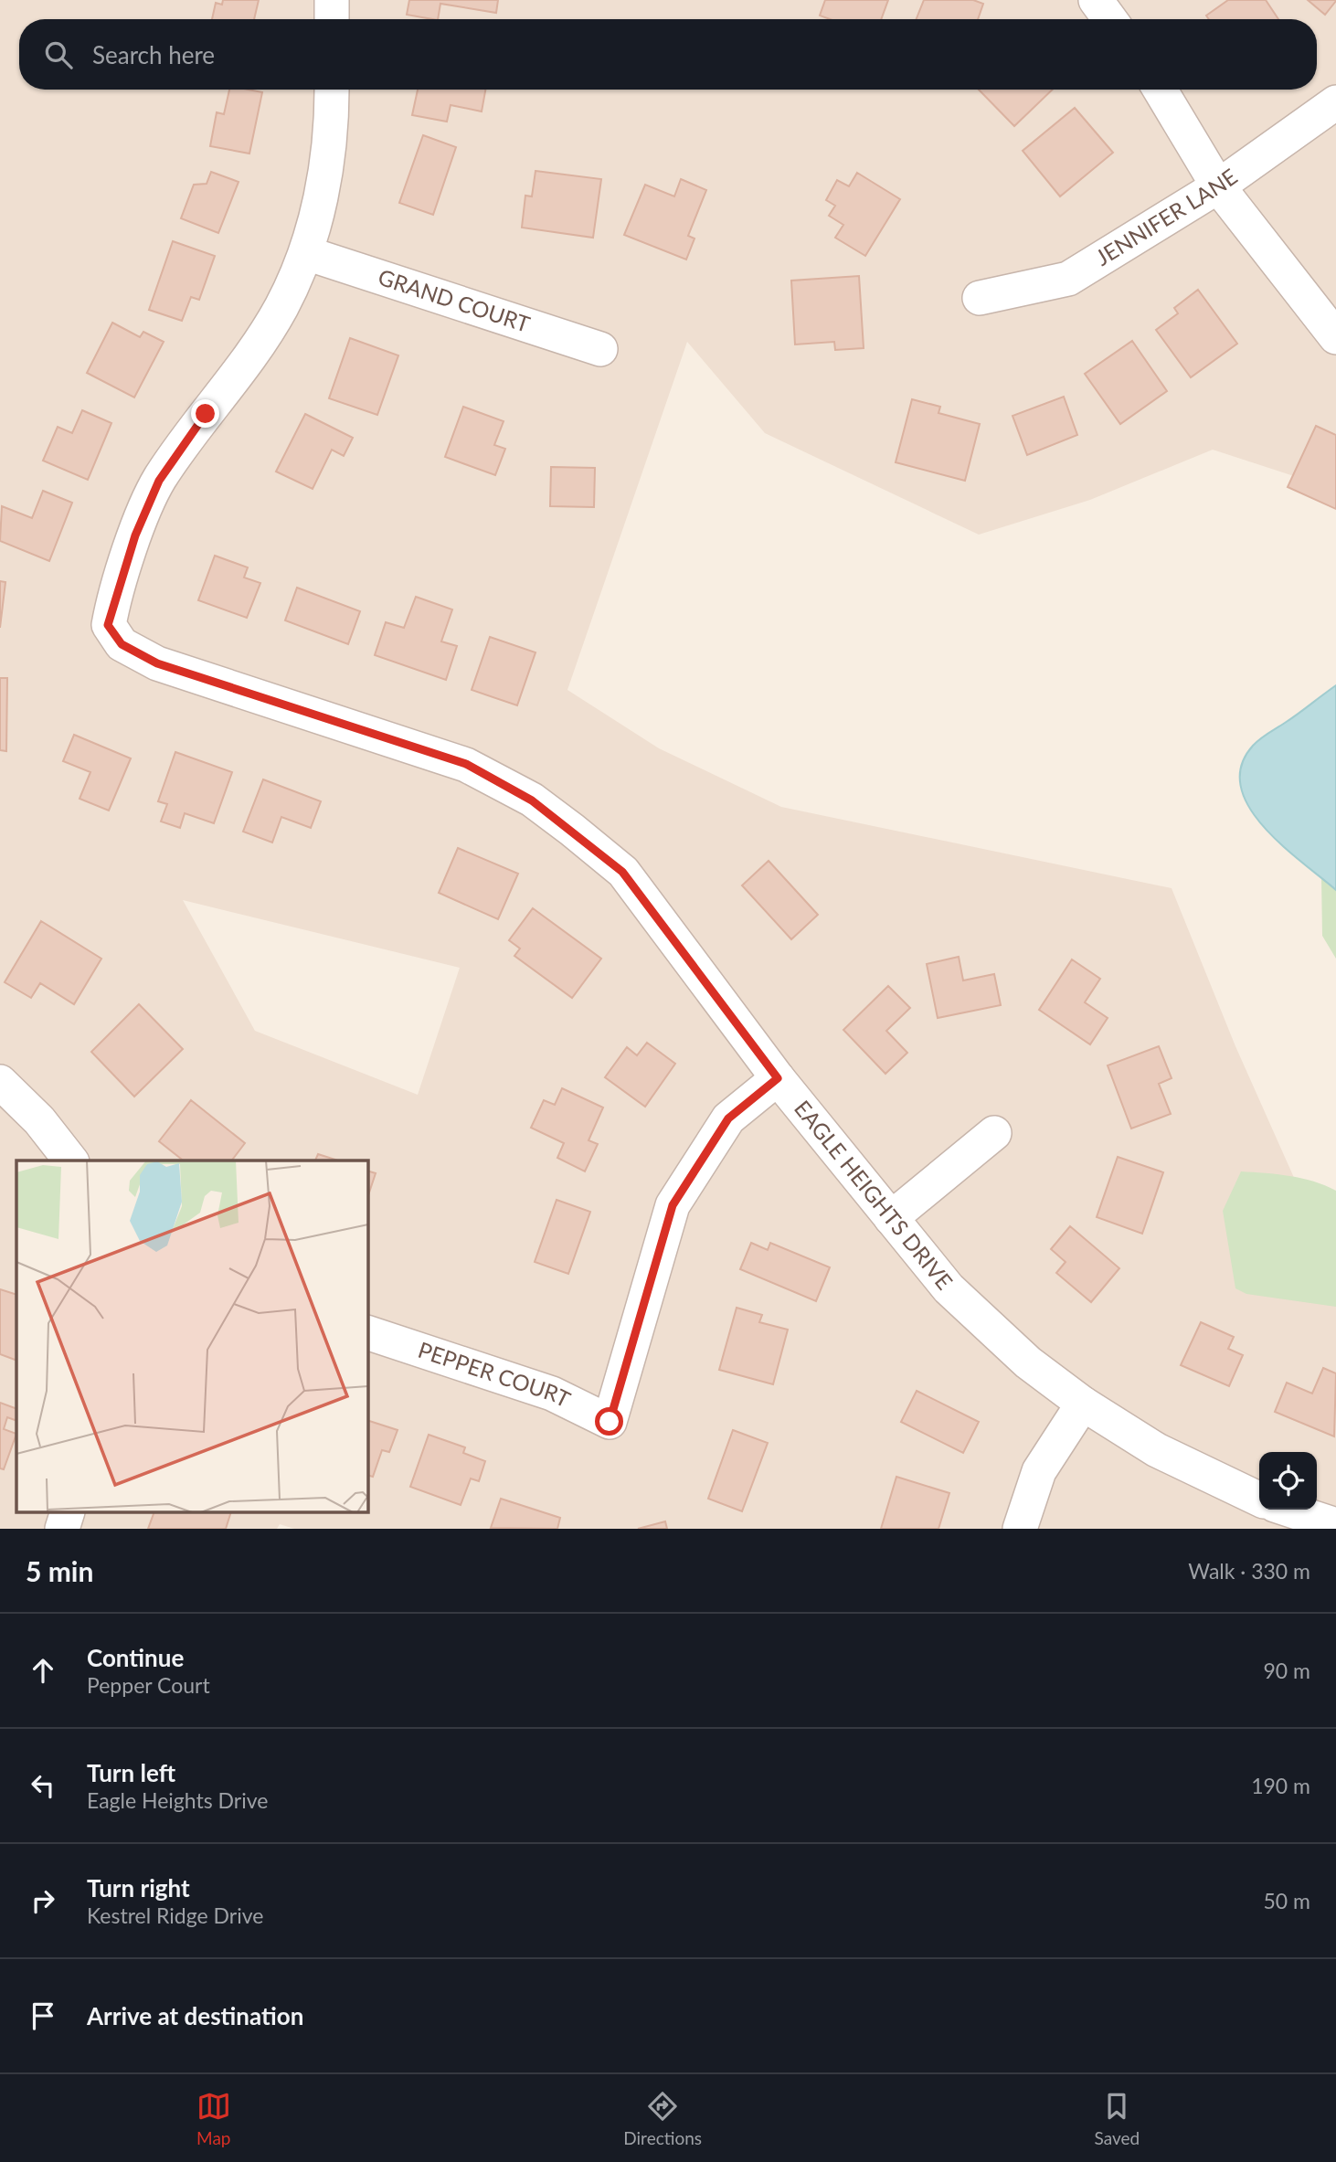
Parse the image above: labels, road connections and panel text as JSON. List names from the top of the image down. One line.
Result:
{"streets":{"street":["JENNIFER LANE","GRAND COURT","EAGLE HEIGHTS DRIVE","PEPPER COURT"]},"crossings":[["GRAND COURT","EAGLE HEIGHTS DRIVE"],["EAGLE HEIGHTS DRIVE","PEPPER COURT"]],"page":{"search":"Search here","heading":["5 min","Walk · 330 m"],"list":[["Continue","Pepper Court","90 m"],["Turn left","Eagle Heights Drive","190 m"],["Turn right","Kestrel Ridge Drive","50 m"],"Arrive at destination"],"nav":["Map","Directions","Saved"]}}
